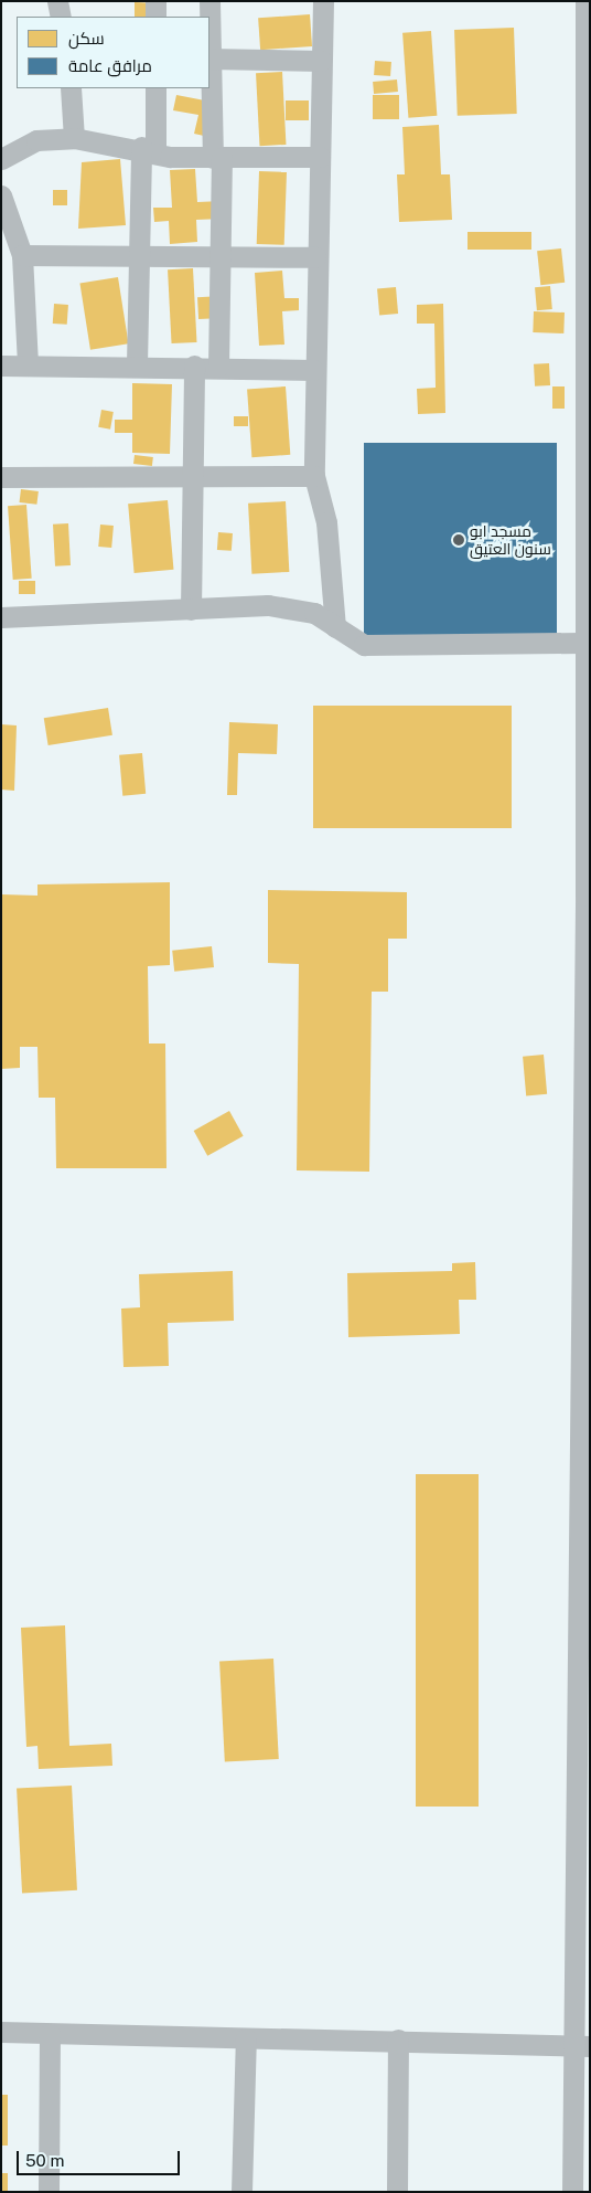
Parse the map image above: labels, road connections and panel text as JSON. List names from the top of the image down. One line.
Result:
{"places":["مسجد ابو سنون العتيق"],"legend":["سكن","مرافق عامة"],"scale_bar":"50 m"}
